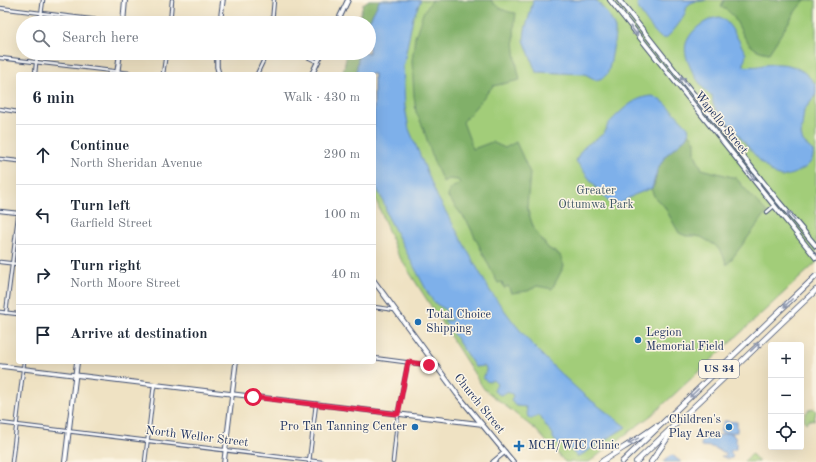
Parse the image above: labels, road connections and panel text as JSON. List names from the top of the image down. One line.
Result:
{"streets":{"highway":["US 34"],"main road":["Wapello Street","Church Street"],"street":["North Weller Street"]},"parks":["Greater Ottumwa Park"],"places":{"other":["Total Choice Shipping","Legion Memorial Field","Pro Tan Tanning Center","Children's Play Area"],"health":["MCH/WIC Clinic"]},"page":{"search":"Search here","heading":["6 min","Walk · 430 m"],"list":[["Continue","North Sheridan Avenue","290 m"],["Turn left","Garfield Street","100 m"],["Turn right","North Moore Street","40 m"],"Arrive at destination"],"map_buttons":["+","−"]}}
